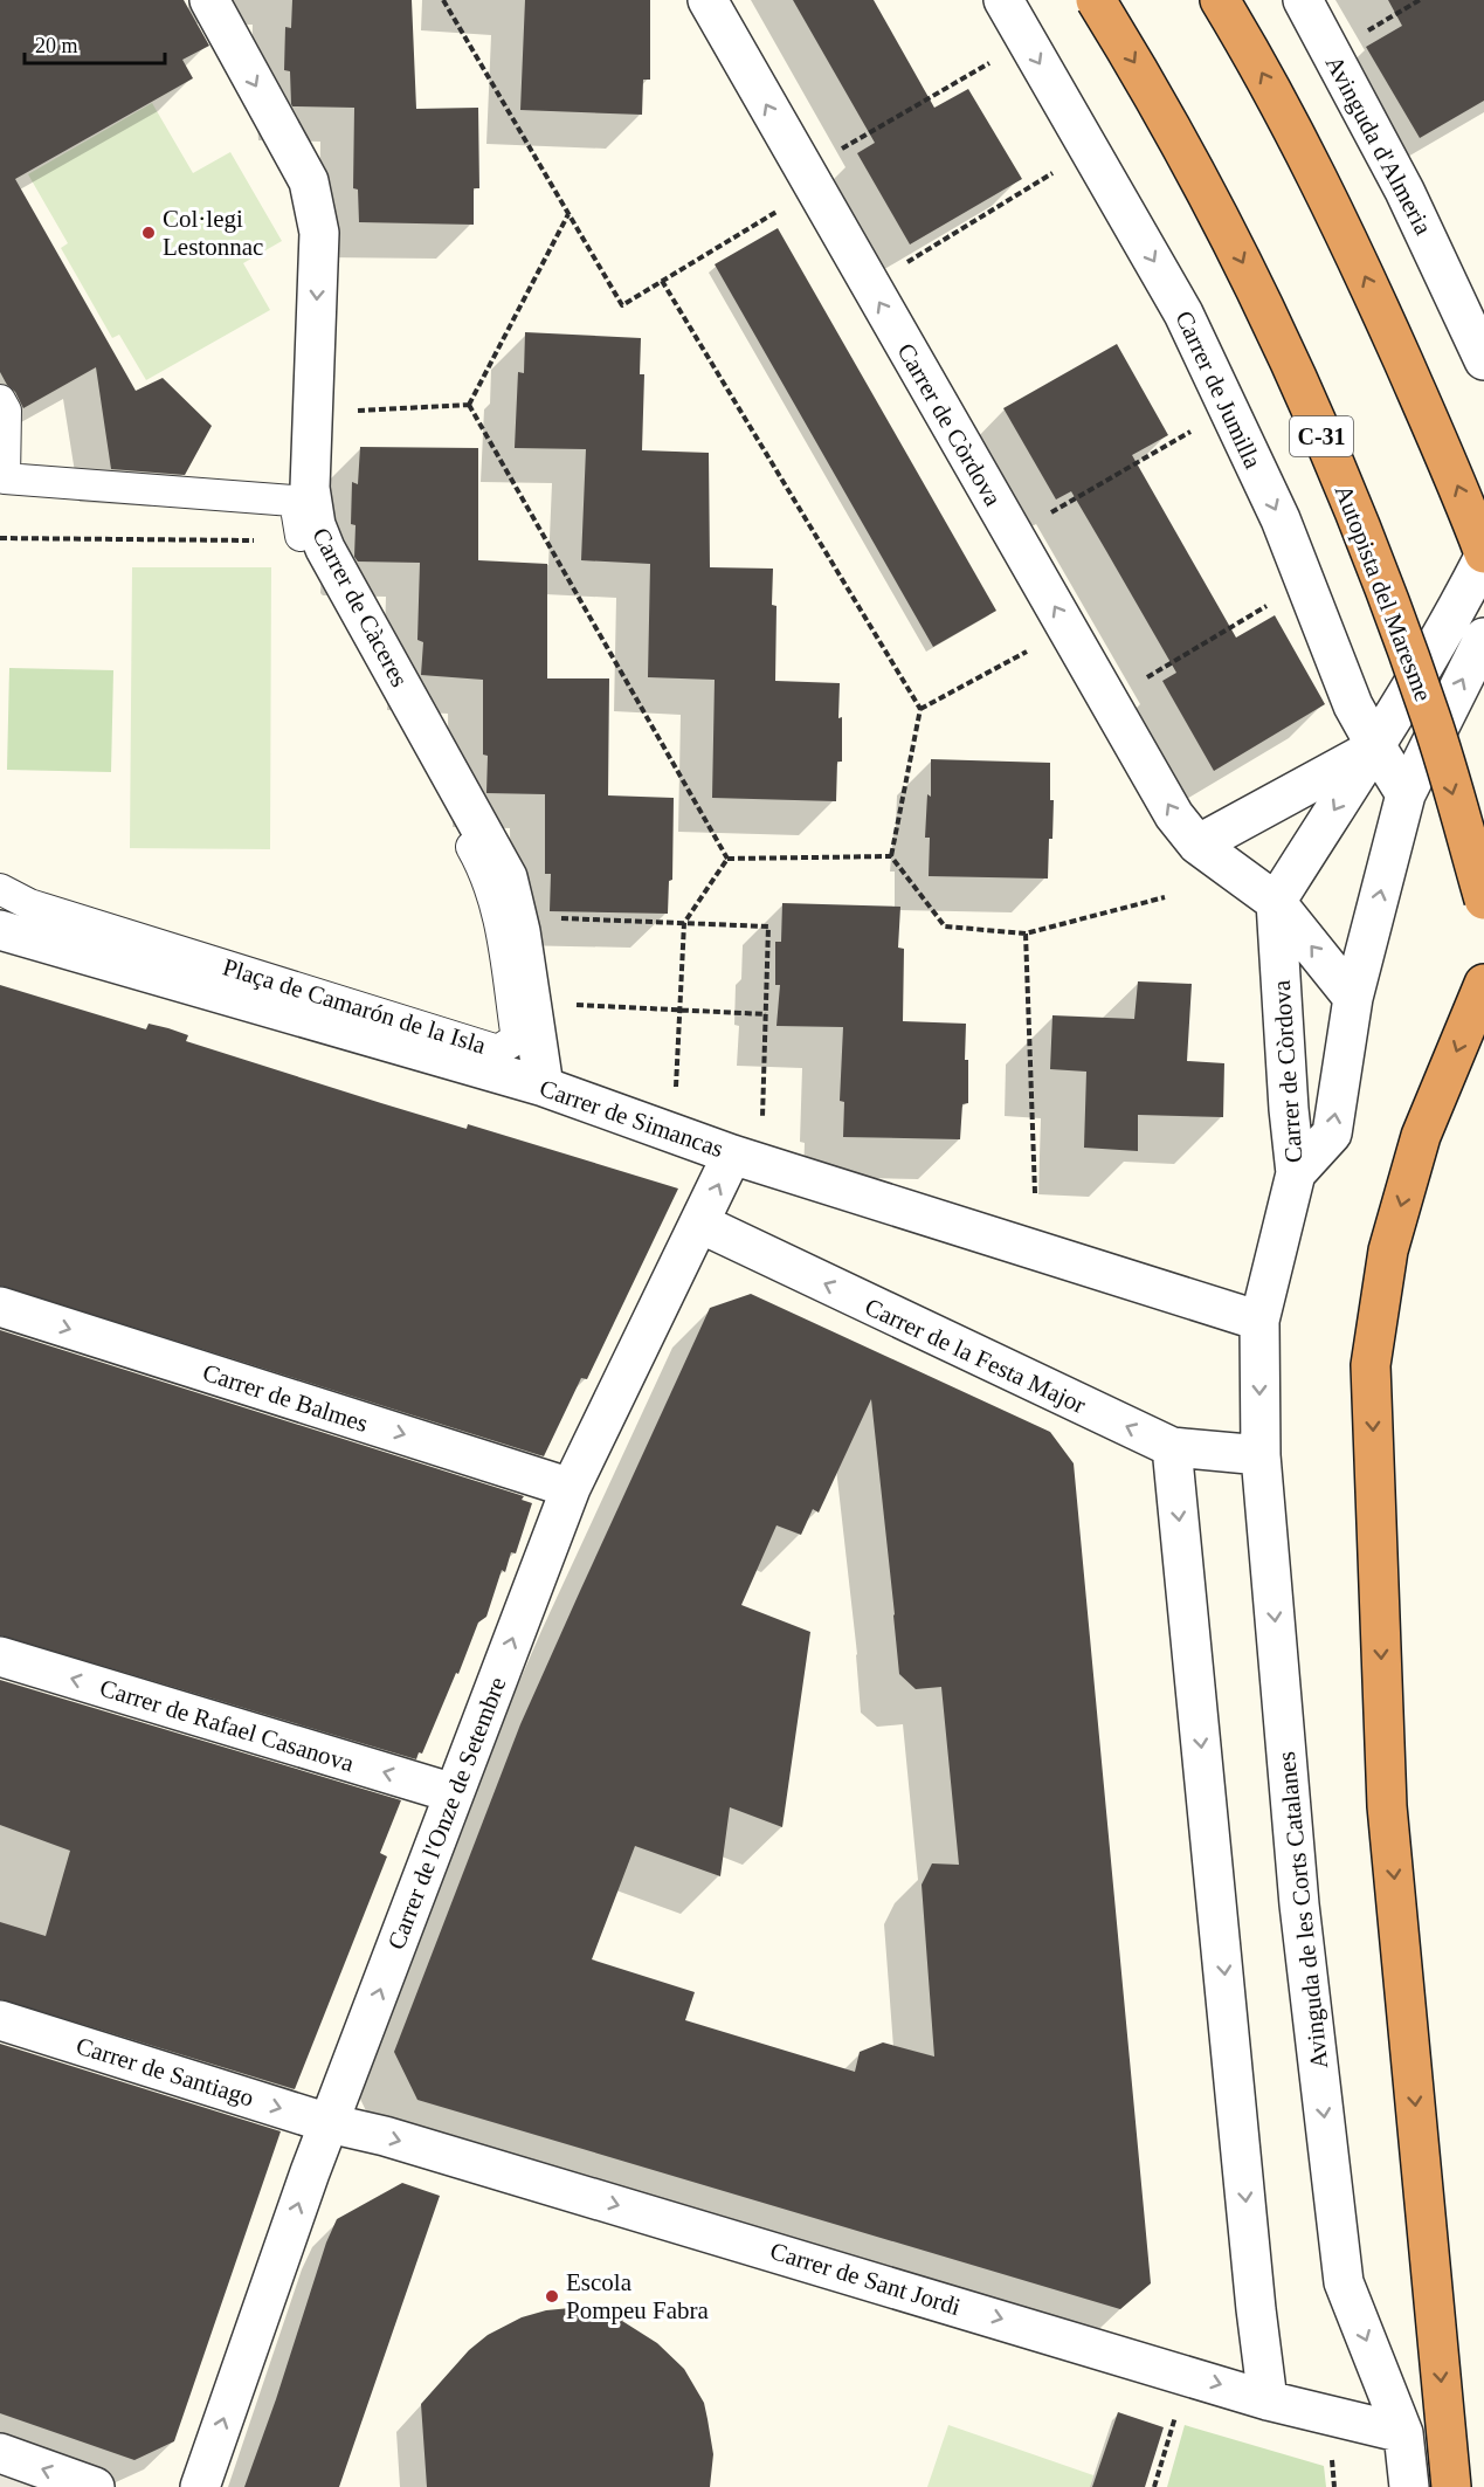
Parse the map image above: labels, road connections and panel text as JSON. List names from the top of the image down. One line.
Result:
{"streets":{"highway":["C-31","Autopista del Maresme"],"street":["Avinguda d'Almeria","Carrer de Jumilla","Carrer de Còrdova","Carrer de Càceres","Plaça de Camarón de la Isla","Carrer de Simancas","Carrer de la Festa Major","Carrer de Balmes","Carrer de Rafael Casanova","Carrer de l'Onze de Setembre","Avinguda de les Corts Catalanes","Carrer de Santiago","Carrer de Sant Jordi"]},"crossings":[["Carrer de Còrdova","Carrer de Simancas"],["Carrer de Còrdova","Avinguda de les Corts Catalanes"],["Carrer de Càceres","Carrer de Simancas"],["Carrer de Simancas","Carrer de l'Onze de Setembre"],["Carrer de Simancas","Avinguda de les Corts Catalanes"],["Carrer de la Festa Major","Carrer de l'Onze de Setembre"],["Carrer de la Festa Major","Avinguda de les Corts Catalanes"],["Carrer de Balmes","Carrer de l'Onze de Setembre"],["Carrer de Rafael Casanova","Carrer de l'Onze de Setembre"],["Carrer de l'Onze de Setembre","Carrer de Santiago"],["Carrer de l'Onze de Setembre","Carrer de Sant Jordi"],["Avinguda de les Corts Catalanes","Carrer de Sant Jordi"],["Carrer de Santiago","Carrer de Sant Jordi"]],"one_way":["Carrer de Jumilla","Carrer de Còrdova","Carrer de Càceres","Carrer de la Festa Major","Carrer de Balmes","Carrer de Rafael Casanova","Carrer de l'Onze de Setembre","Carrer de Santiago","Carrer de Sant Jordi"],"places":["Col·legi Lestonnac","Escola Pompeu Fabra"],"scale_bar":"20 m"}
